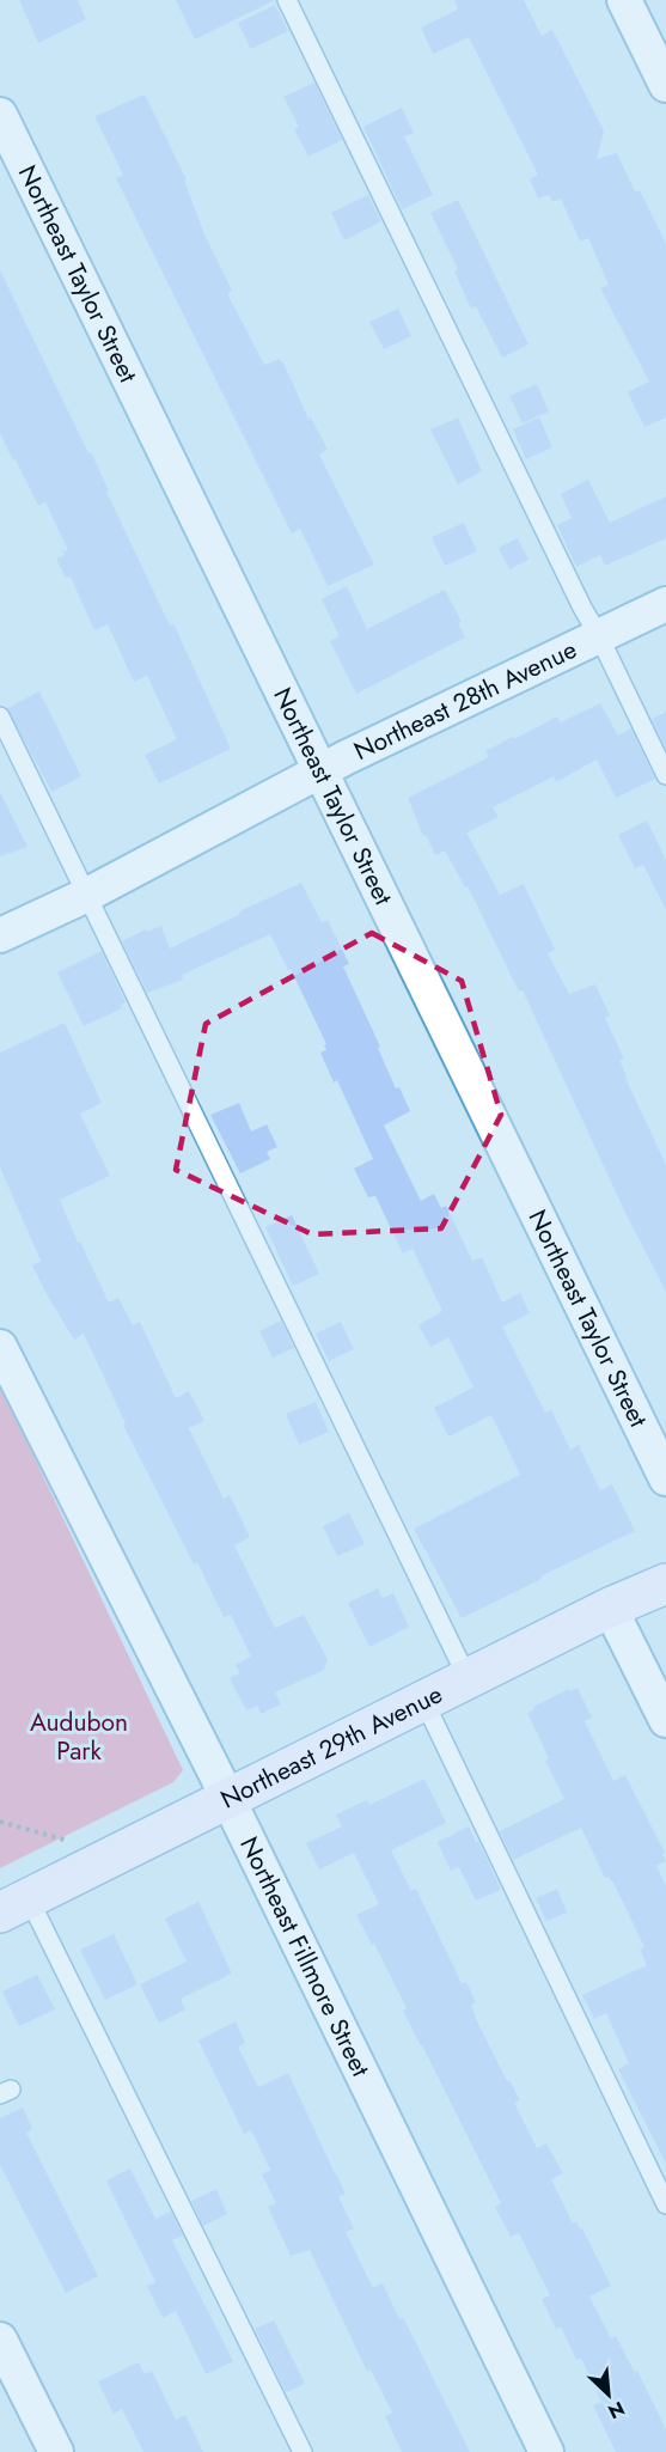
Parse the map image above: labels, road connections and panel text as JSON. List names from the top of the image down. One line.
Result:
{"streets":{"street":["Northeast Taylor Street","Northeast 28th Avenue","Northeast 29th Avenue","Northeast Fillmore Street"]},"crossings":[["Northeast Taylor Street","Northeast 28th Avenue"],["Northeast 29th Avenue","Northeast Fillmore Street"]],"parks":["Audubon Park"],"north":"bottom right"}
